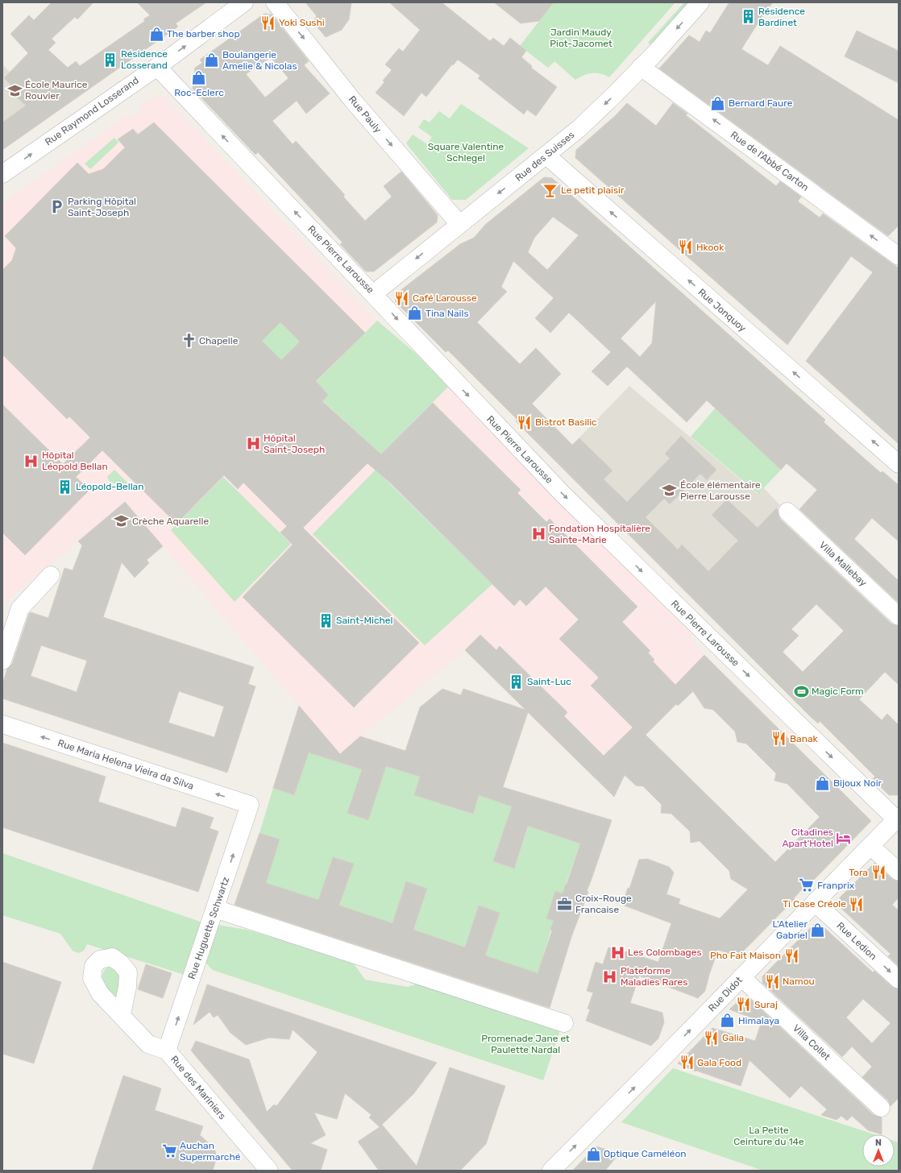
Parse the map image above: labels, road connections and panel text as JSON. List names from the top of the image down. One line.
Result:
{"streets":{"street":["Rue Raymond Losserand","Rue Pauly","Rue des Suisses","Rue de l'Abbé Carton","Rue Pierre Larousse","Rue Jonquoy","Villa Mallebay","Rue Maria Helena Vieira da Silva","Rue Huguette Schwartz","Rue Ledion","Rue Didot","Villa Collet","Rue des Mariniers"]},"crossings":[["Rue Raymond Losserand","Rue Pierre Larousse"],["Rue Pauly","Rue des Suisses"],["Rue des Suisses","Rue de l'Abbé Carton"],["Rue des Suisses","Rue Pierre Larousse"],["Rue des Suisses","Rue Jonquoy"],["Rue Pierre Larousse","Rue Didot"],["Rue Maria Helena Vieira da Silva","Rue Huguette Schwartz"],["Rue Huguette Schwartz","Rue des Mariniers"],["Rue Ledion","Rue Didot"],["Rue Didot","Villa Collet"]],"one_way":["Rue Raymond Losserand","Rue Pauly","Rue des Suisses","Rue de l'Abbé Carton","Rue Jonquoy","Rue Maria Helena Vieira da Silva","Rue Huguette Schwartz","Rue Didot"],"parks":["Jardin Maudy Piot-Jacomet","Square Valentine Schlegel","Promenade Jane et Paulette Nardal","La Petite Ceinture du 14e"],"places":{"building":["Résidence Bardinet","Résidence Losserand","Léopold-Bellan","Saint-Michel","Saint-Luc"],"restaurant":["Yoki Sushi","Hkook","Café Larousse","Bistrot Basilic","Banak","Tora","Ti Case Créole","Pho Fait Maison","Namou","Suraj","Galia","Gala Food"],"shop":["The barber shop","Boulangerie Amelie & Nicolas","Roc-Eclerc","Bernard Faure","Tina Nails","Bijoux Noir","L'Atelier Gabriel","Himalaya","Optique Caméléon"],"school or university":["École Maurice Rouvier","École élémentaire Pierre Larousse","Crèche Aquarelle"],"bar":["Le petit plaisir"],"parking":["Parking Hôpital Saint-Joseph"],"church":["Chapelle"],"hospital":["Hôpital Saint-Joseph","Hôpital Léopold Bellan","Fondation Hospitalière Sainte-Marie","Les Colombages","Plateforme Maladies Rares"],"sports":["Magic Form"],"hotel":["Citadines Apart'Hotel"],"supermarket":["Franprix","Auchan Supermarché"],"office":["Croix-Rouge Francaise"]},"north":"top"}
